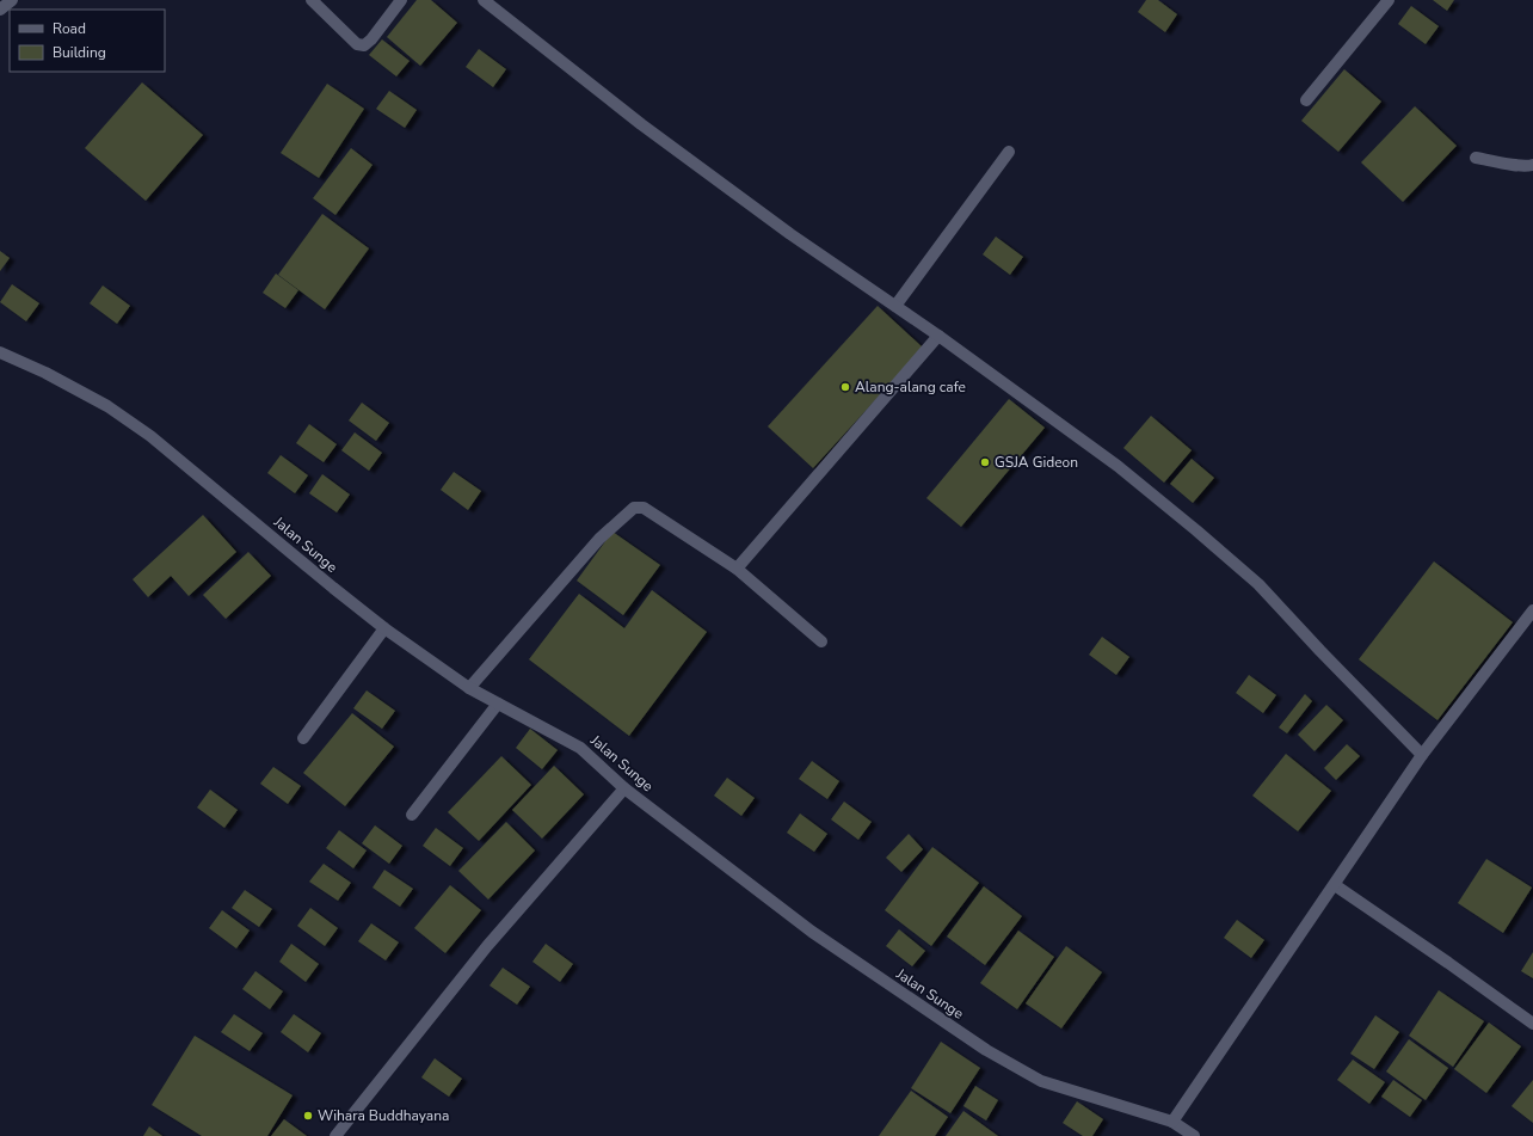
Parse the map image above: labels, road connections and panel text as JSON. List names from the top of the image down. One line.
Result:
{"streets":{"street":["Jalan Sunge"]},"places":["Alang-alang cafe","GSJA Gideon","Wihara Buddhayana"],"legend":["Road","Building"]}
